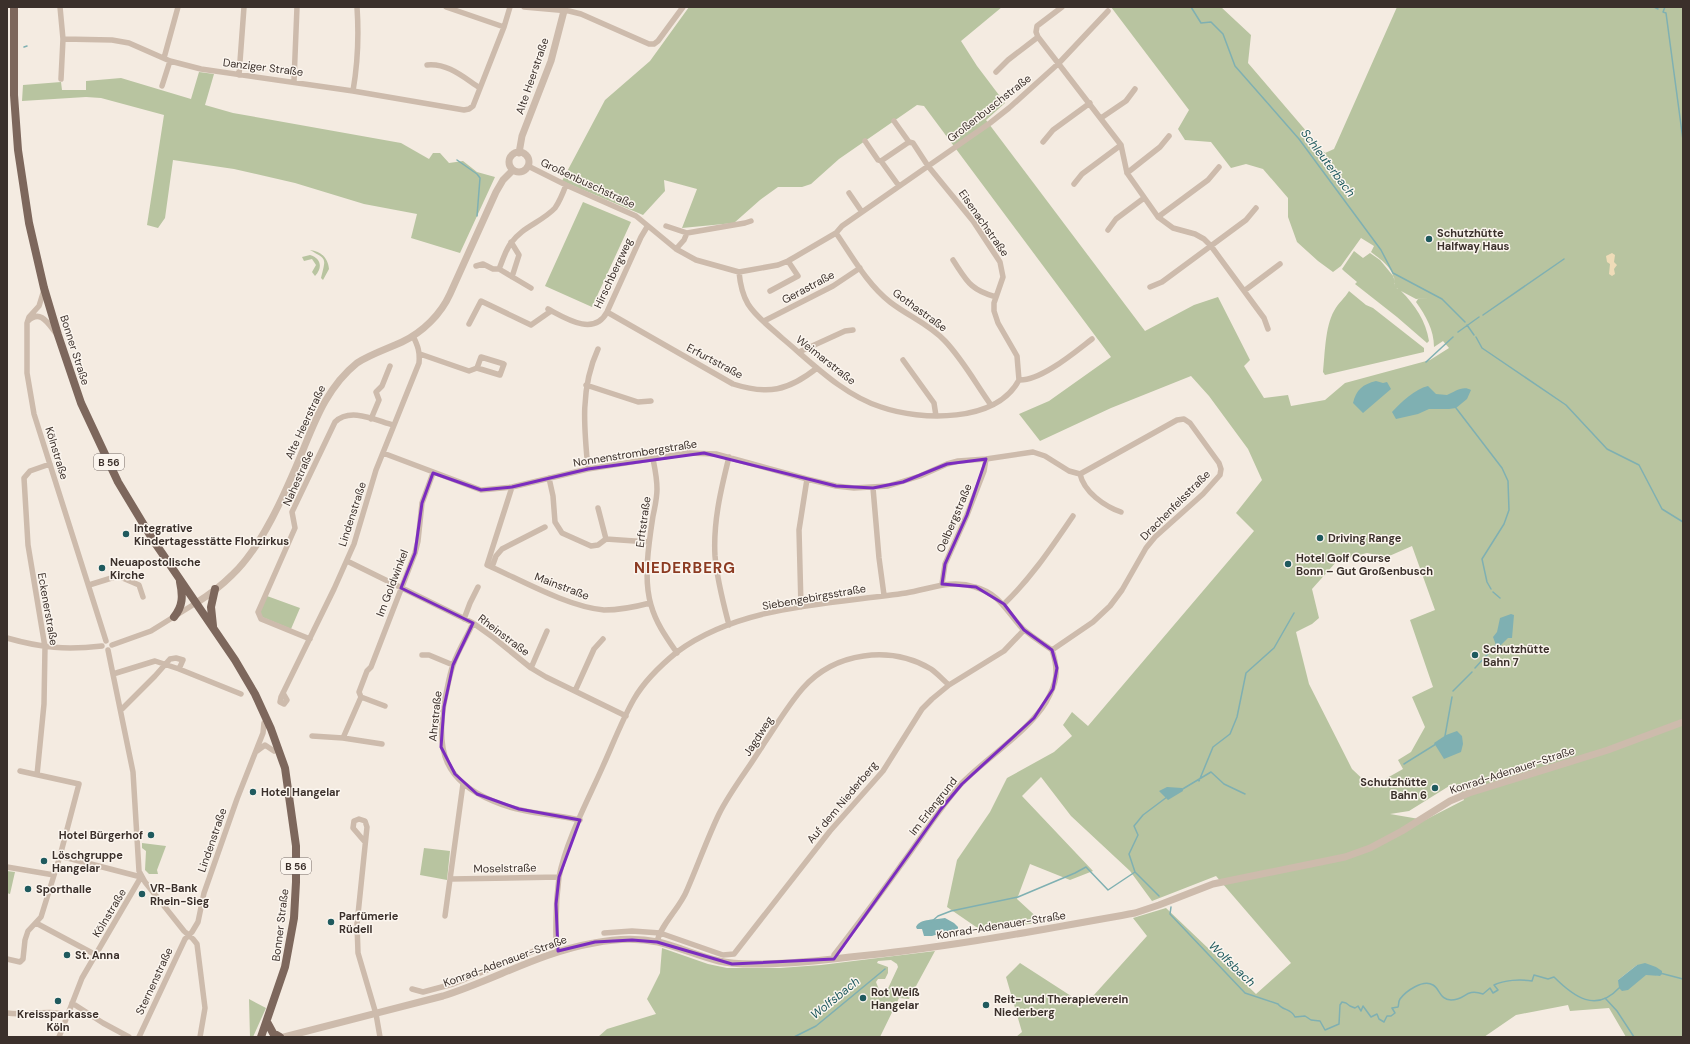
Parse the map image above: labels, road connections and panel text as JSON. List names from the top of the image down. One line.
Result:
{"streets":{"main road":["Bonner Straße","B 56"],"street":["Danziger Straße","Alte Heerstraße","Großenbuschstraße","Eisenachstraße","Hirschbergweg","Gerastraße","Gothastraße","Weimarstraße","Erfurtstraße","Kölnstraße","Nonnenstrombergstraße","Nahestraße","Drachenfelsstraße","Lindenstraße","Oelbergstraße","Erftstraße","Im Goldwinkel","Mainstraße","Siebengebirgsstraße","Eckenerstraße","Rheinstraße","Ahrstraße","Jagdweg","Konrad-Adenauer-Straße","Auf dem Niederberg","Im Erlengrund","Moselstraße","Sternenstraße"]},"crossings":[["Alte Heerstraße","Großenbuschstraße"],["Alte Heerstraße","Bonner Straße"],["Großenbuschstraße","Eisenachstraße"],["Großenbuschstraße","Hirschbergweg"],["Großenbuschstraße","Gothastraße"],["Großenbuschstraße","Weimarstraße"],["Eisenachstraße","Weimarstraße"],["Hirschbergweg","Erfurtstraße"],["Gerastraße","Gothastraße"],["Gerastraße","Weimarstraße"],["Gothastraße","Weimarstraße"],["Bonner Straße","Lindenstraße"],["Weimarstraße","Erfurtstraße"],["Kölnstraße","Eckenerstraße"],["Nonnenstrombergstraße","Lindenstraße"],["Nonnenstrombergstraße","Oelbergstraße"],["Nonnenstrombergstraße","Erftstraße"],["Nonnenstrombergstraße","Im Goldwinkel"],["Nahestraße","Lindenstraße"],["Drachenfelsstraße","Siebengebirgsstraße"],["Drachenfelsstraße","Im Erlengrund"],["Lindenstraße","Rheinstraße"],["Lindenstraße","Sternenstraße"],["Oelbergstraße","Siebengebirgsstraße"],["Erftstraße","Mainstraße"],["Erftstraße","Siebengebirgsstraße"],["Im Goldwinkel","Rheinstraße"],["Siebengebirgsstraße","Rheinstraße"],["Siebengebirgsstraße","Ahrstraße"],["Siebengebirgsstraße","Konrad-Adenauer-Straße"],["Siebengebirgsstraße","Auf dem Niederberg"],["Siebengebirgsstraße","Im Erlengrund"],["Siebengebirgsstraße","Moselstraße"],["Rheinstraße","Ahrstraße"],["Jagdweg","Konrad-Adenauer-Straße"],["Jagdweg","Auf dem Niederberg"],["Konrad-Adenauer-Straße","Im Erlengrund"]],"districts":["NIEDERBERG"],"water":["Schleuterbach","Wolfsbach"],"places":["Schutzhütte Halfway Haus","Integrative Kindertagesstätte Flohzirkus","Driving Range","Hotel Golf Course Bonn – Gut Großenbusch","Neuapostolische Kirche","Schutzhütte Bahn 7","Schutzhütte Bahn 6","Hotel Hangelar","Hotel Bürgerhof","Löschgruppe Hangelar","Sporthalle","VR-Bank Rhein-Sieg","Parfümerie Rüdell","St. Anna","Rot Weiß Hangelar","Kreissparkasse Köln","Reit- und Therapieverein Niederberg"]}
